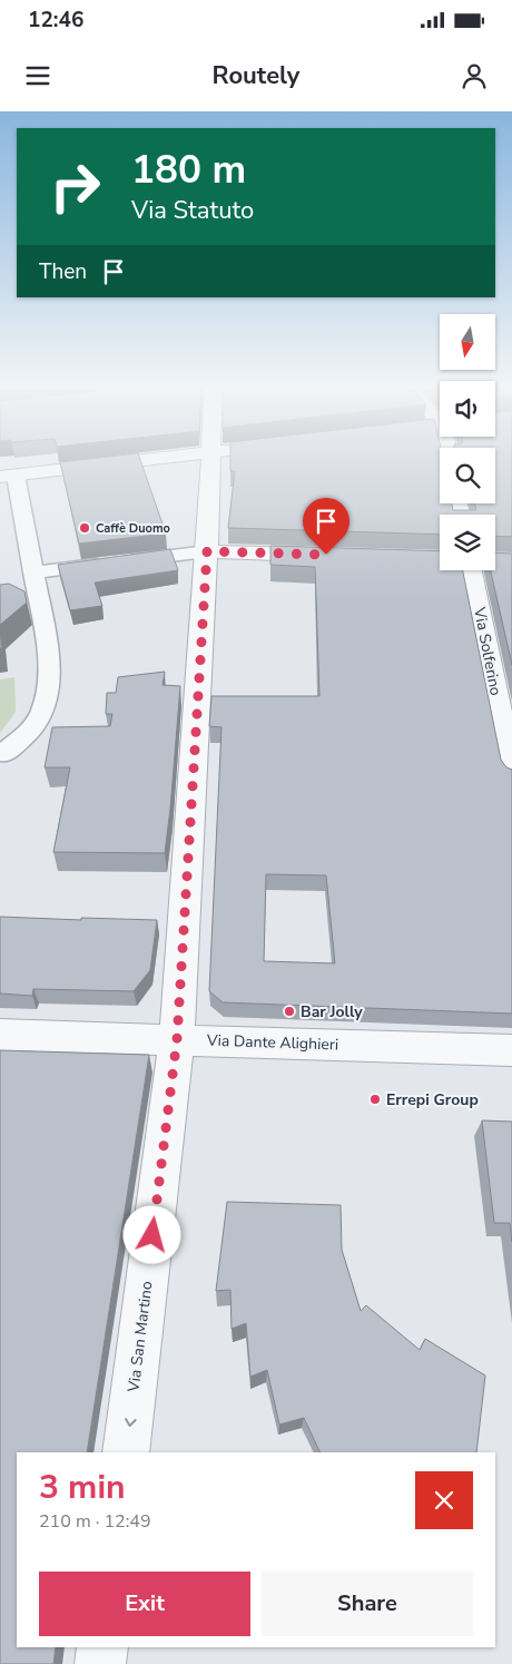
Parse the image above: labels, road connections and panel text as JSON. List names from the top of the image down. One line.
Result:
{"streets":{"street":["Via Solferino","Via Dante Alighieri","Via San Martino"]},"crossings":[["Via Dante Alighieri","Via San Martino"]],"one_way":["Via San Martino"],"places":["Caffè Duomo","Bar Jolly","Errepi Group"],"north":"bottom","page":{"status":"12:46","header":"Routely","turn":["180 m","Via Statuto"],"then":"Then","heading":["3 min","210 m · 12:49"],"buttons":["Exit","Share"]}}
